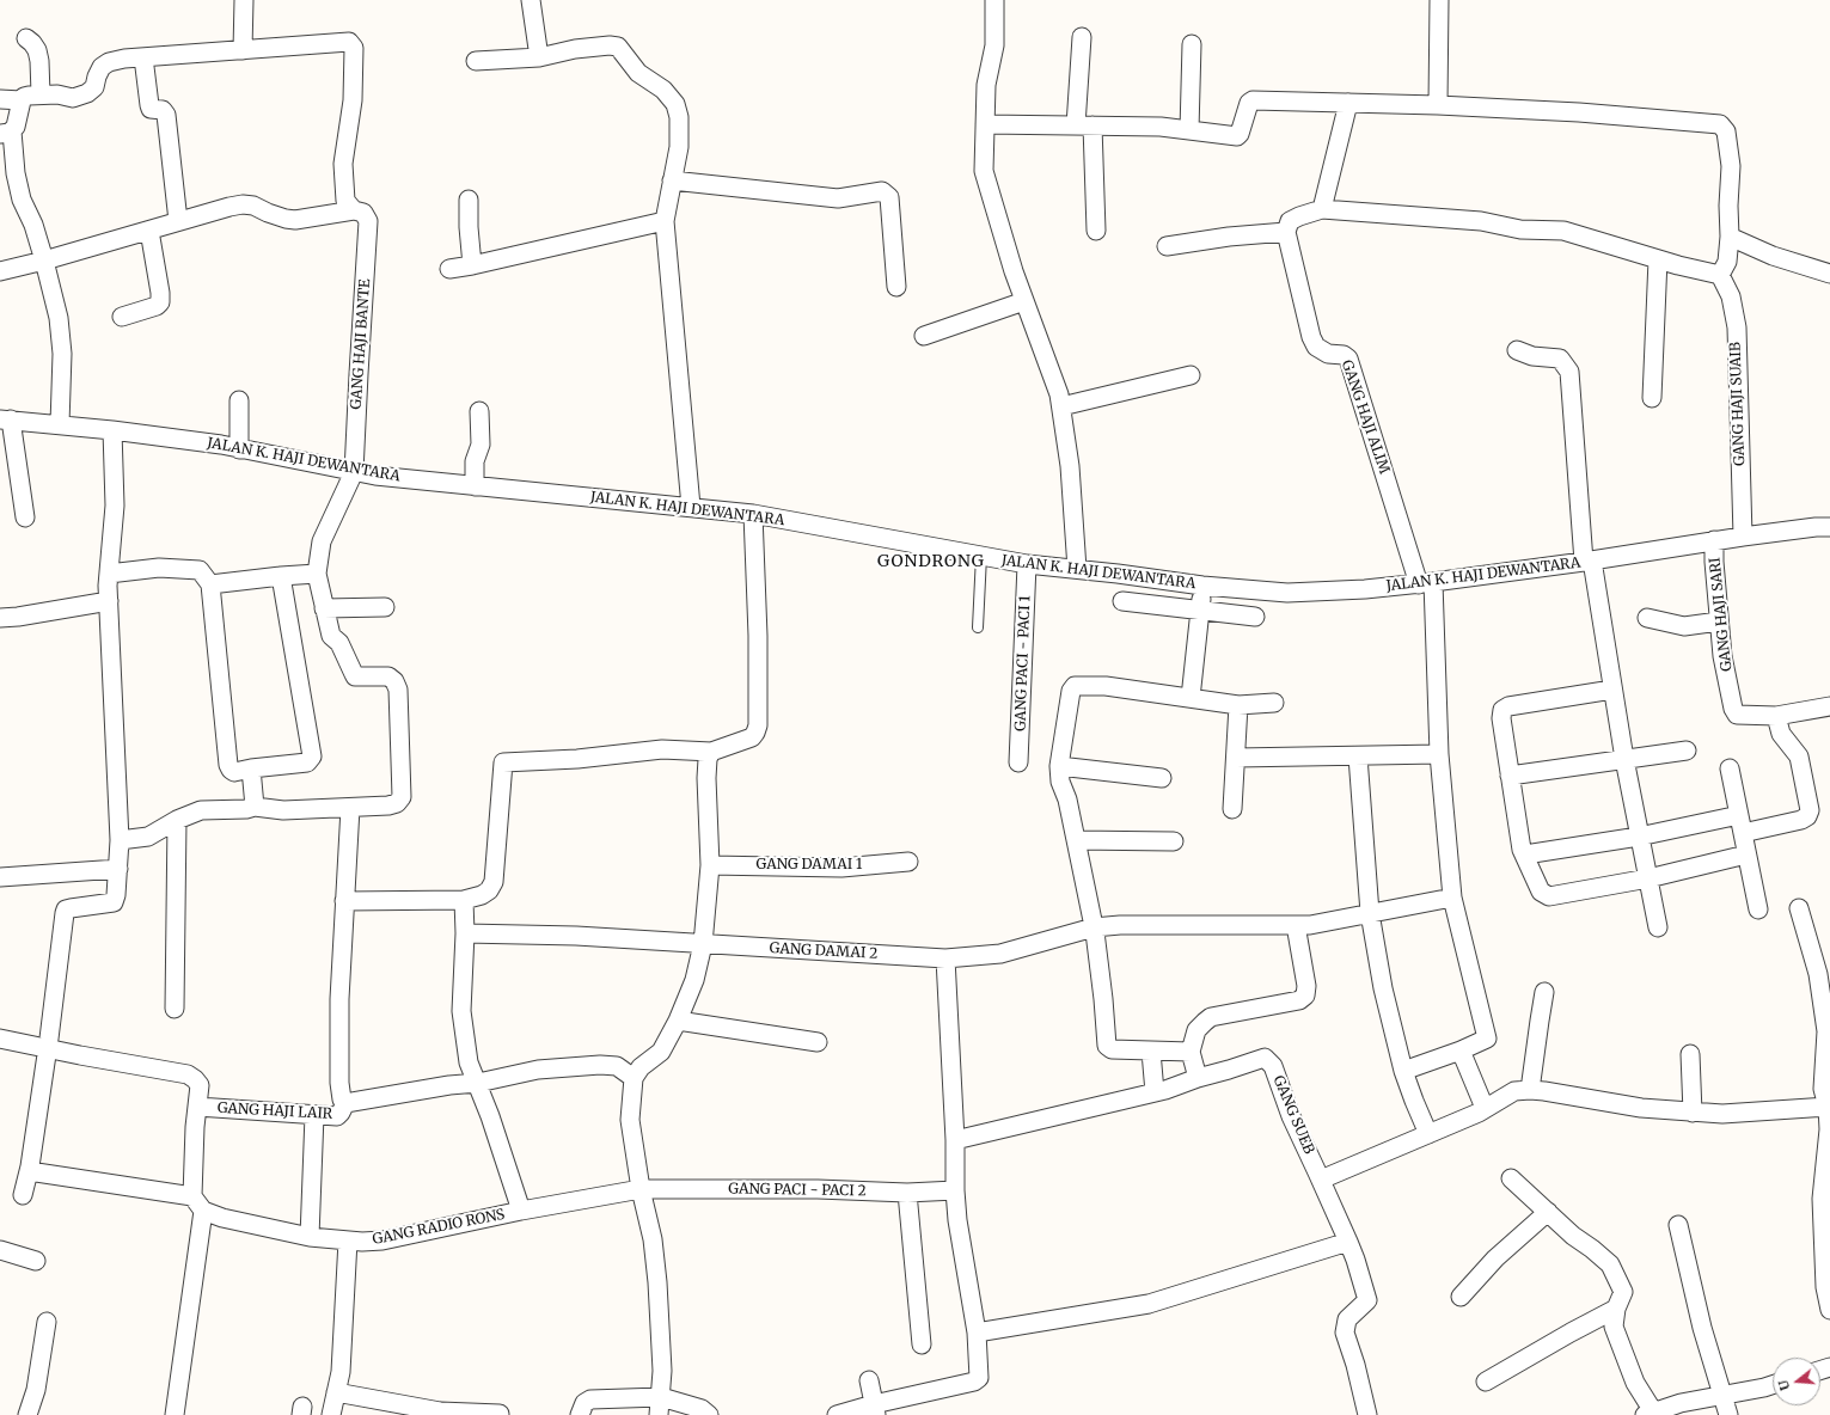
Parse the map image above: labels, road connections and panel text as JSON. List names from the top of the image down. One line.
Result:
{"streets":{"street":["GANG HAJI BANTE","GANG HAJI SUAIB","GANG HAJI ALIM","JALAN K. HAJI DEWANTARA","GANG HAJI SARI","GANG PACI - PACI 1","GANG DAMAI 1","GANG DAMAI 2","GANG HAJI LAIR","GANG SUEB","GANG PACI - PACI 2","GANG RADIO RONS"]},"crossings":[["GANG HAJI BANTE","JALAN K. HAJI DEWANTARA"],["GANG HAJI SUAIB","JALAN K. HAJI DEWANTARA"],["GANG HAJI ALIM","JALAN K. HAJI DEWANTARA"],["JALAN K. HAJI DEWANTARA","GANG HAJI SARI"],["JALAN K. HAJI DEWANTARA","GANG PACI - PACI 1"],["GANG PACI - PACI 2","GANG RADIO RONS"]],"districts":["GONDRONG"],"north":"left"}
